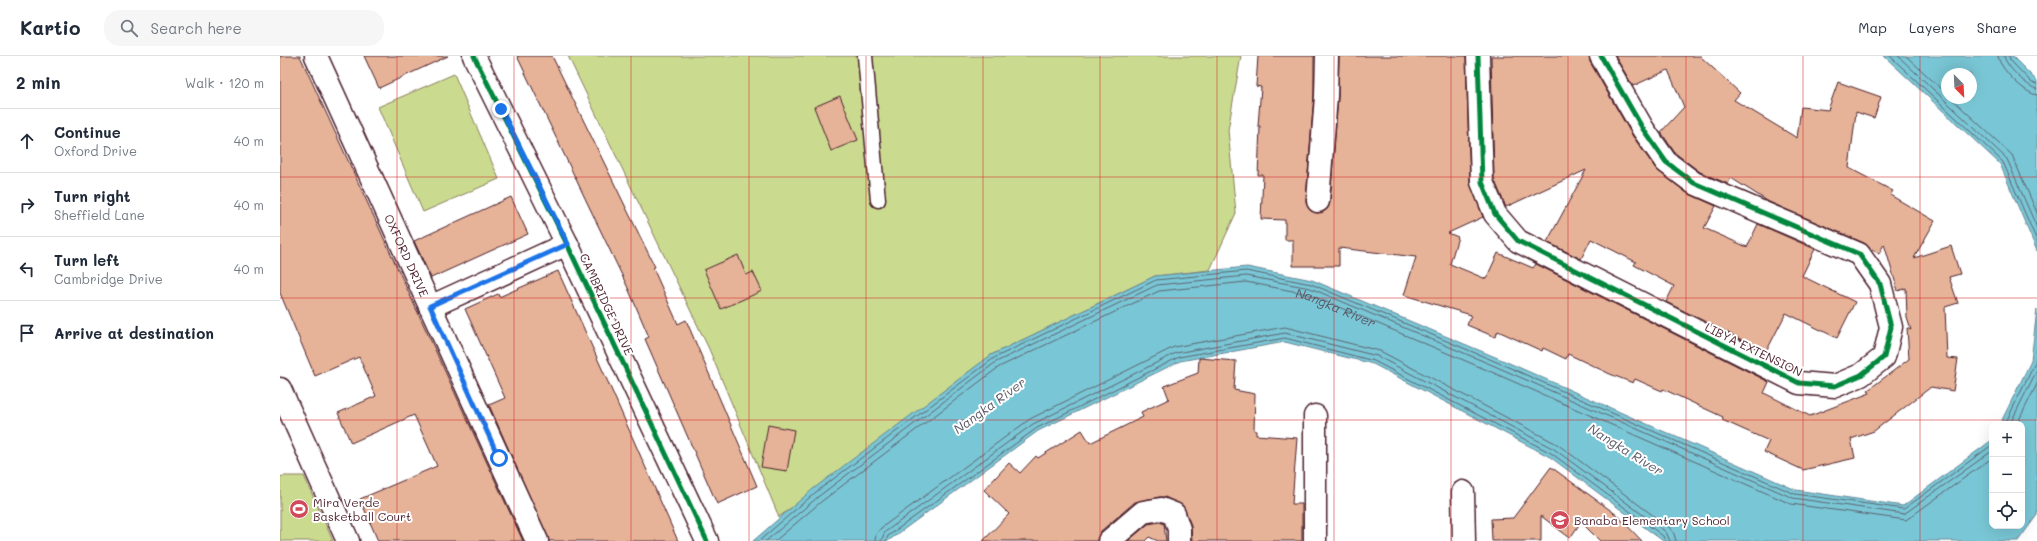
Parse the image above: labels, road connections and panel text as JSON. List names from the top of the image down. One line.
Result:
{"streets":{"street":["OXFORD DRIVE","CAMBRIDGE DRIVE","LIBYA EXTENSION"]},"water":["Nangka River"],"places":{"sports":["Mira Verde Basketball Court"],"school or university":["Banaba Elementary School"]},"north":"bottom right","page":{"header":"Kartio","search":"Search here","nav":["Map","Layers","Share"],"heading":["2 min","Walk · 120 m"],"list":[["Continue","Oxford Drive","40 m"],["Turn right","Sheffield Lane","40 m"],["Turn left","Cambridge Drive","40 m"],"Arrive at destination"],"map_buttons":["+","−"]}}
